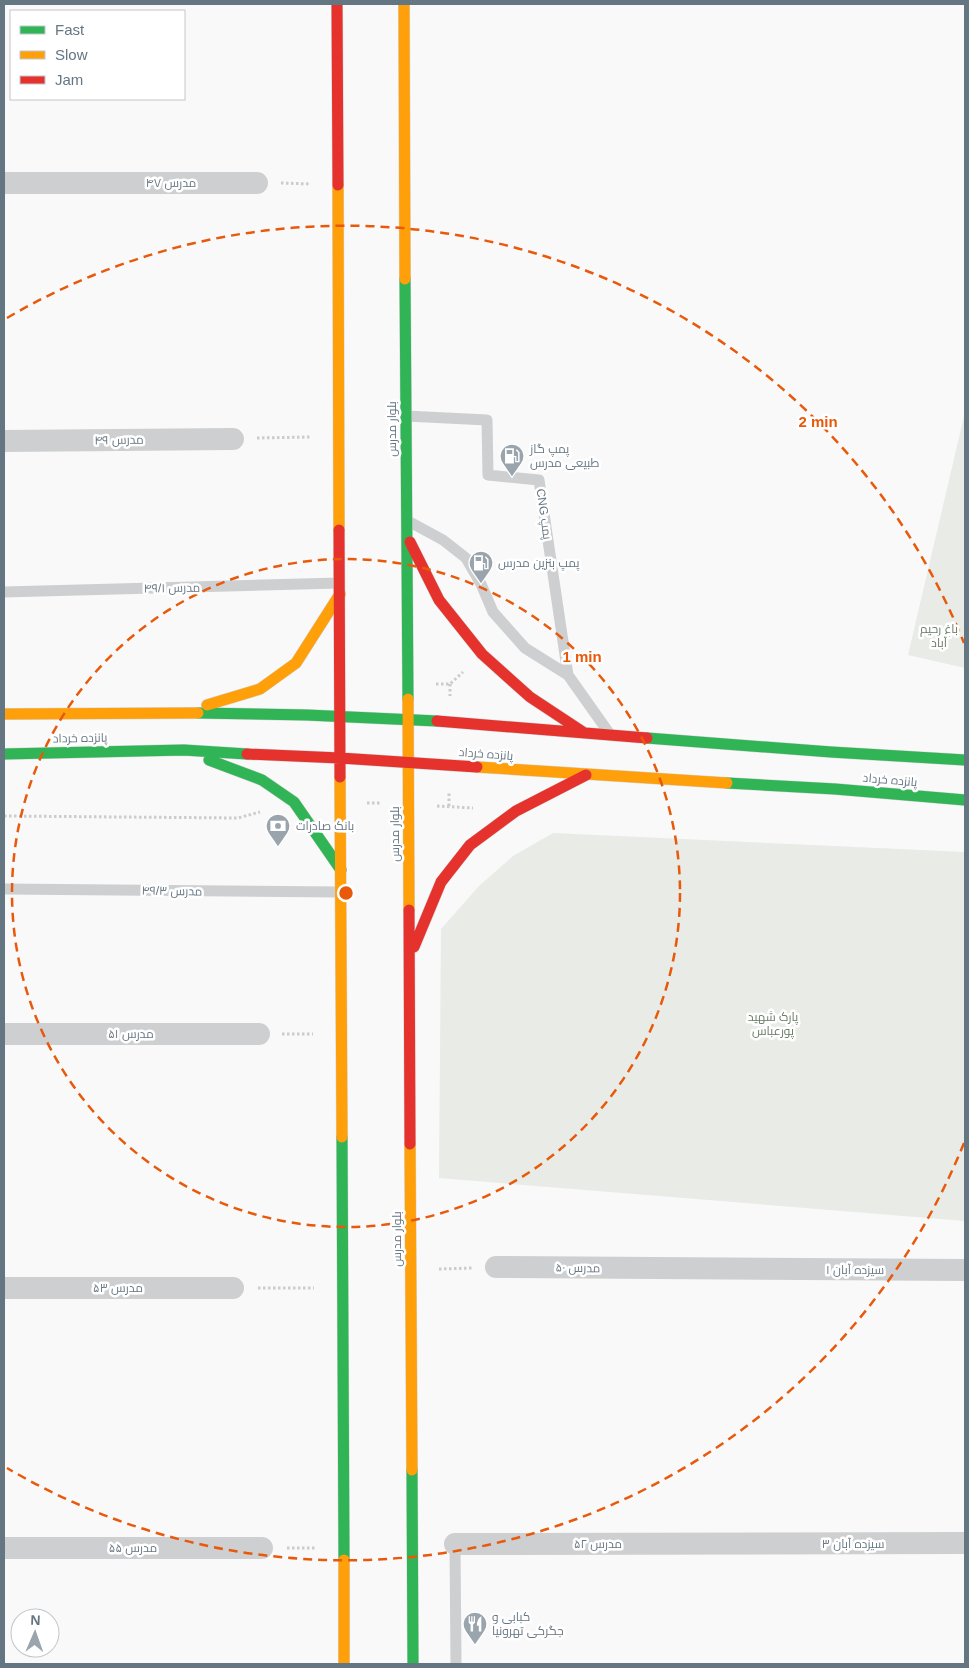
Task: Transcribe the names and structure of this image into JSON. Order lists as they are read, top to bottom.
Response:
{
  "streets": {
    "main road": ["بلوار مدرس", "پانزده خرداد"],
    "street": [
      "مدرس ۴۷",
      "مدرس ۴۹",
      "مدرس ۵۱",
      "مدرس ۵۰",
      "سیزده آبان ۱",
      "مدرس ۵۳",
      "مدرس ۵۲",
      "سیزده آبان ۳",
      "مدرس ۵۵"
    ],
    "lane": ["CNG پمپ", "مدرس ۴۹/۱", "مدرس ۴۹/۳"]
  },
  "crossings": [
    ["بلوار مدرس", "CNG پمپ"],
    ["بلوار مدرس", "پانزده خرداد"],
    ["مدرس ۵۰", "سیزده آبان ۱"],
    ["مدرس ۵۲", "سیزده آبان ۳"]
  ],
  "parks": ["باغ رحیم آباد", "پارک شهید پورعباس"],
  "places": {
    "fuel station": ["پمپ گاز طبیعی مدرس", "پمپ بنزین مدرس"],
    "bank": ["بانک صادرات"],
    "restaurant": ["کبابی و جگرکی تهرونیا"]
  },
  "legend": ["Fast", "Slow", "Jam"],
  "north": "top",
  "rings": ["2 min", "1 min"]
}
